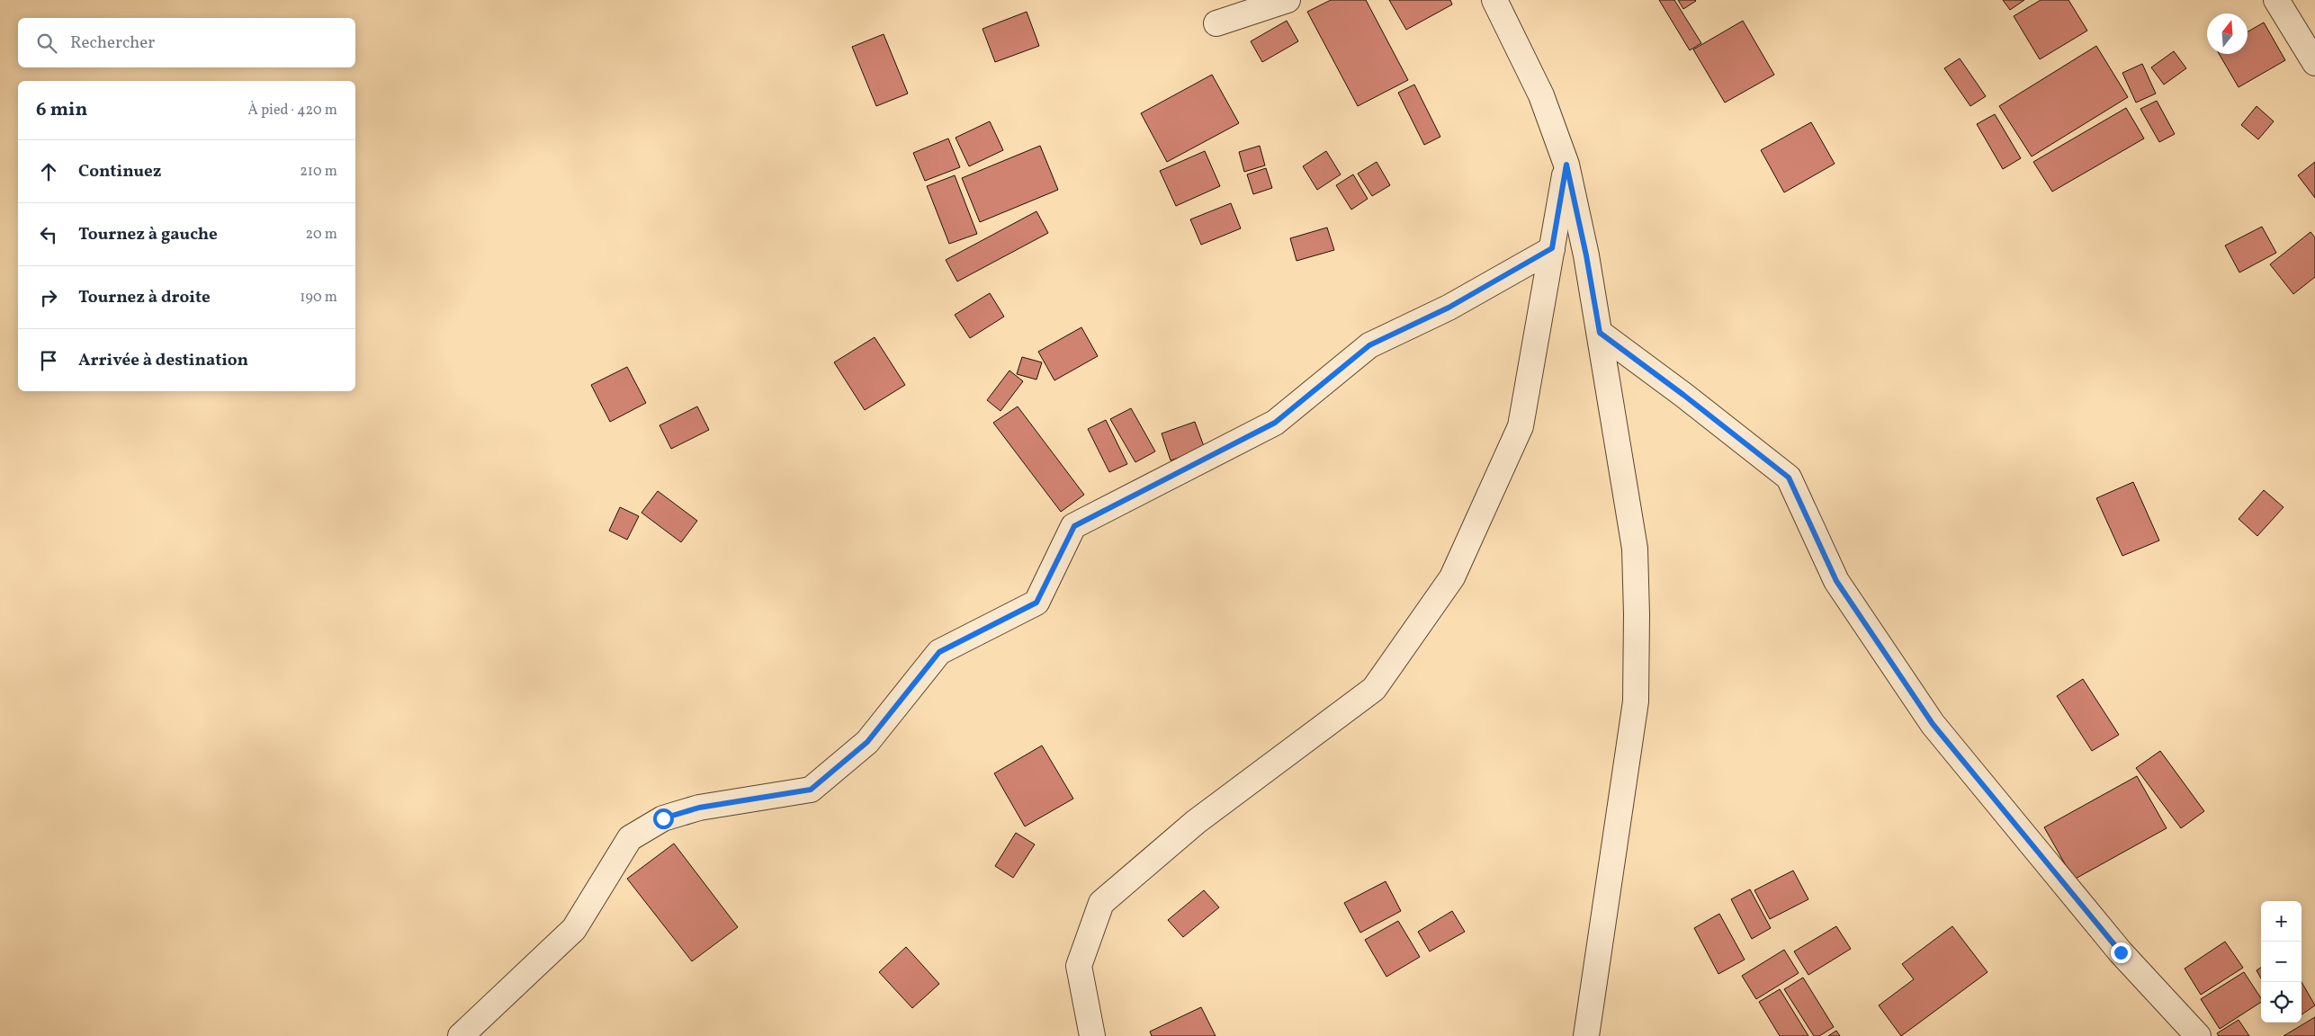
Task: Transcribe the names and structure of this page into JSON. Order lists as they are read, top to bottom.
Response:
{
  "north": "top",
  "page": {
    "search": "Rechercher",
    "heading": ["6 min", "À pied · 420 m"],
    "list": [
      ["Continuez", "210 m"],
      ["Tournez à gauche", "20 m"],
      ["Tournez à droite", "190 m"],
      "Arrivée à destination"
    ],
    "map_buttons": ["+", "−"]
  }
}
